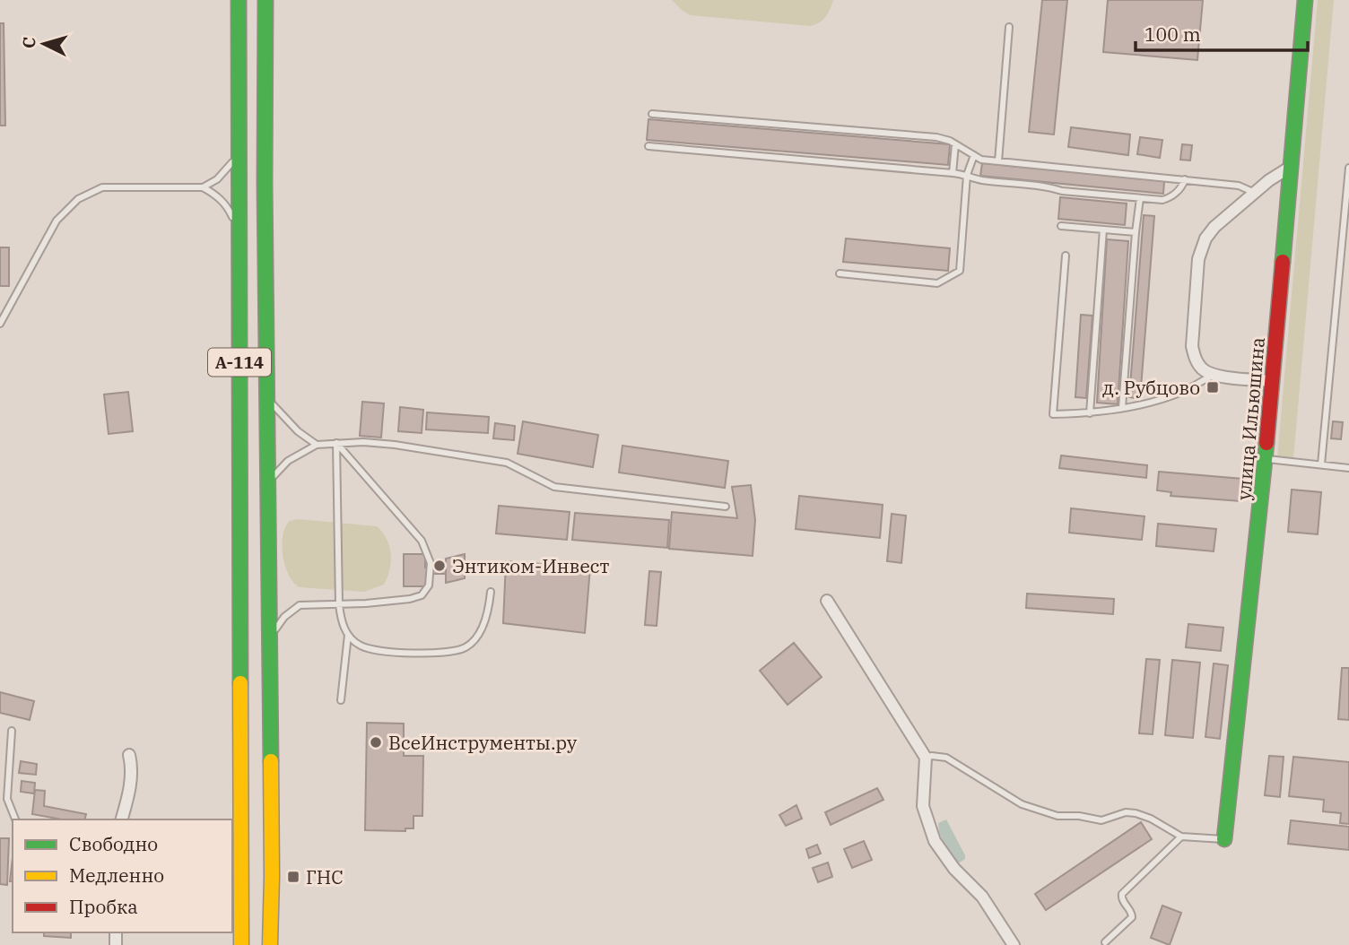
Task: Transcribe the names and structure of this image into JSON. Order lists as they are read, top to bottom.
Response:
{
  "streets": {
    "main road": ["А-114", "улица Ильюшина"]
  },
  "places": {
    "transit": ["д. Рубцово", "ГНС"],
    "other": ["Энтиком-Инвест", "ВсеИнструменты.ру"]
  },
  "legend": ["Свободно", "Медленно", "Пробка"],
  "scale_bar": "100 m",
  "north": "left"
}
